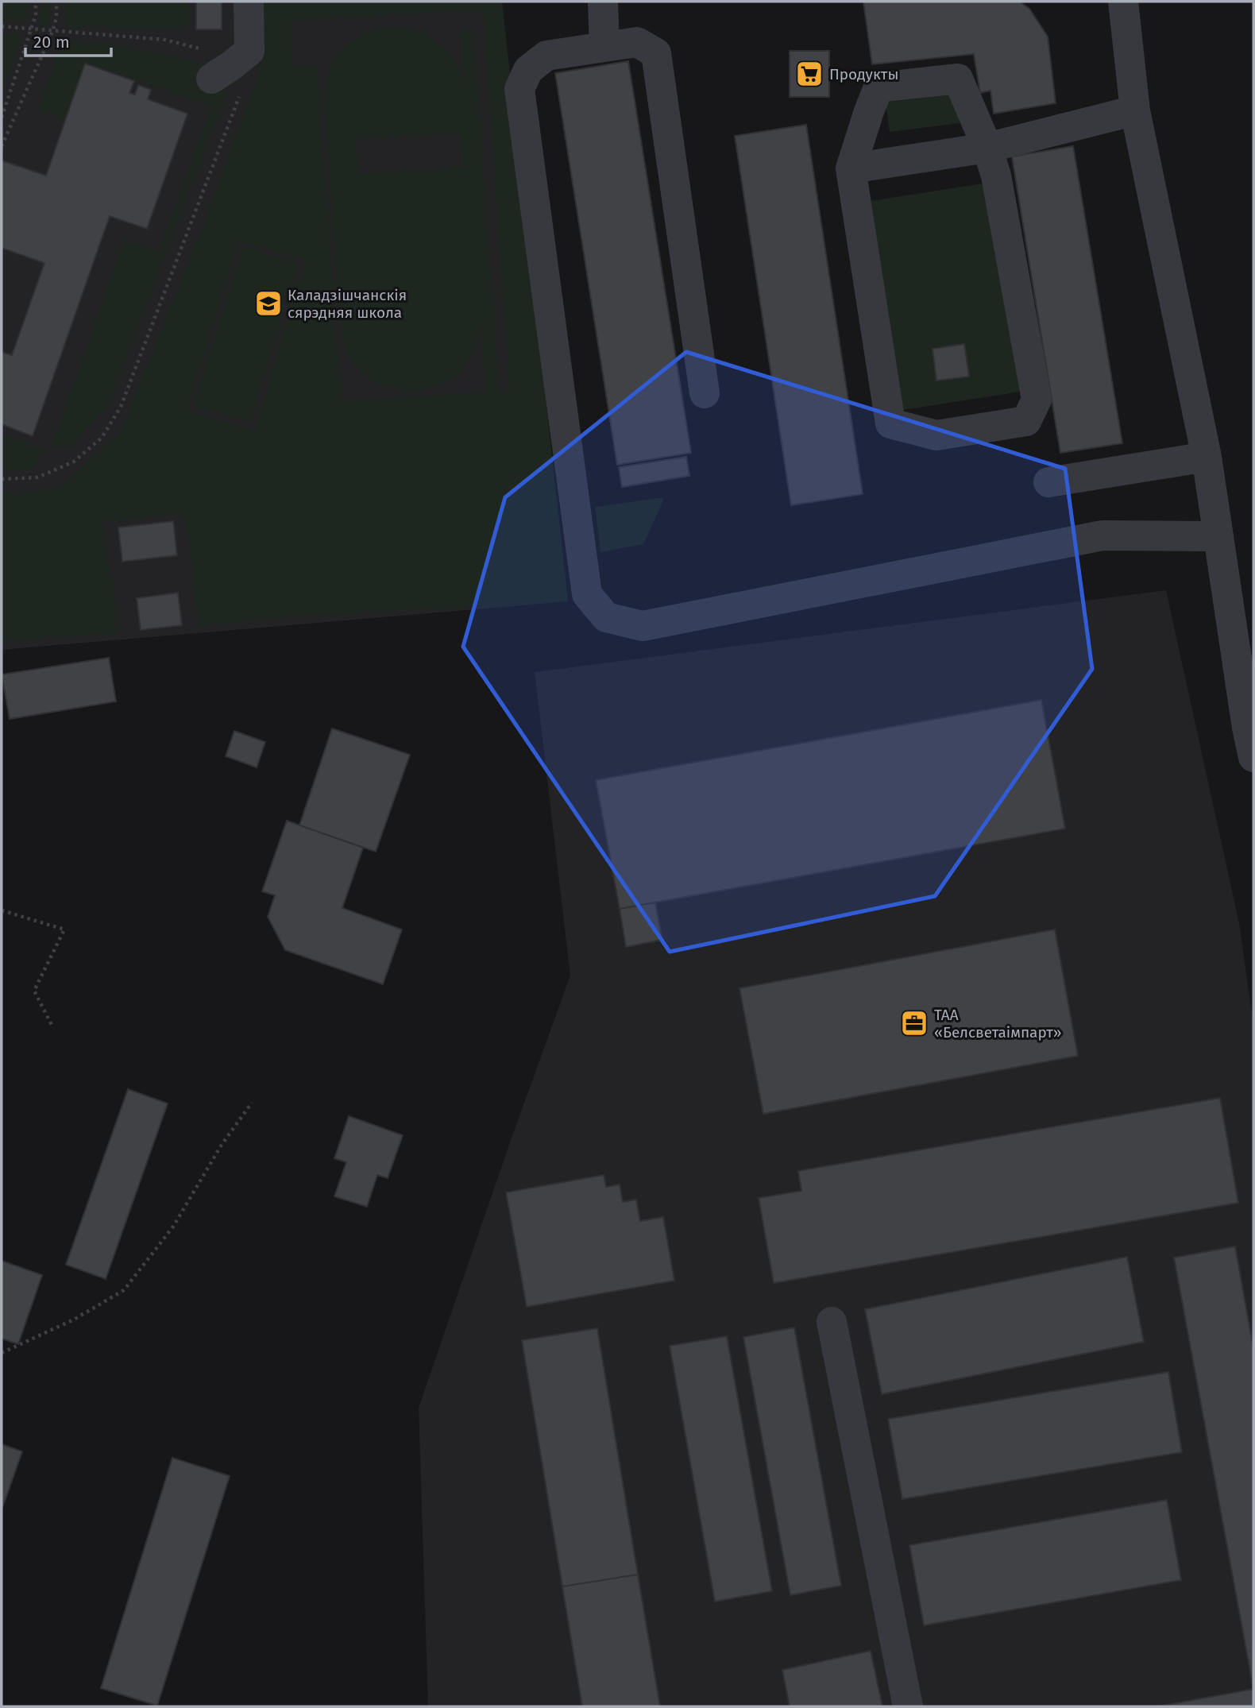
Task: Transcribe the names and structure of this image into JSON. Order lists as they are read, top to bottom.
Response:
{
  "places": {
    "supermarket": ["Продукты"],
    "school or university": ["Каладзішчанскія сярэдняя школа"],
    "office": ["ТАА «Белсветаімпарт»"]
  },
  "scale_bar": "20 m"
}
